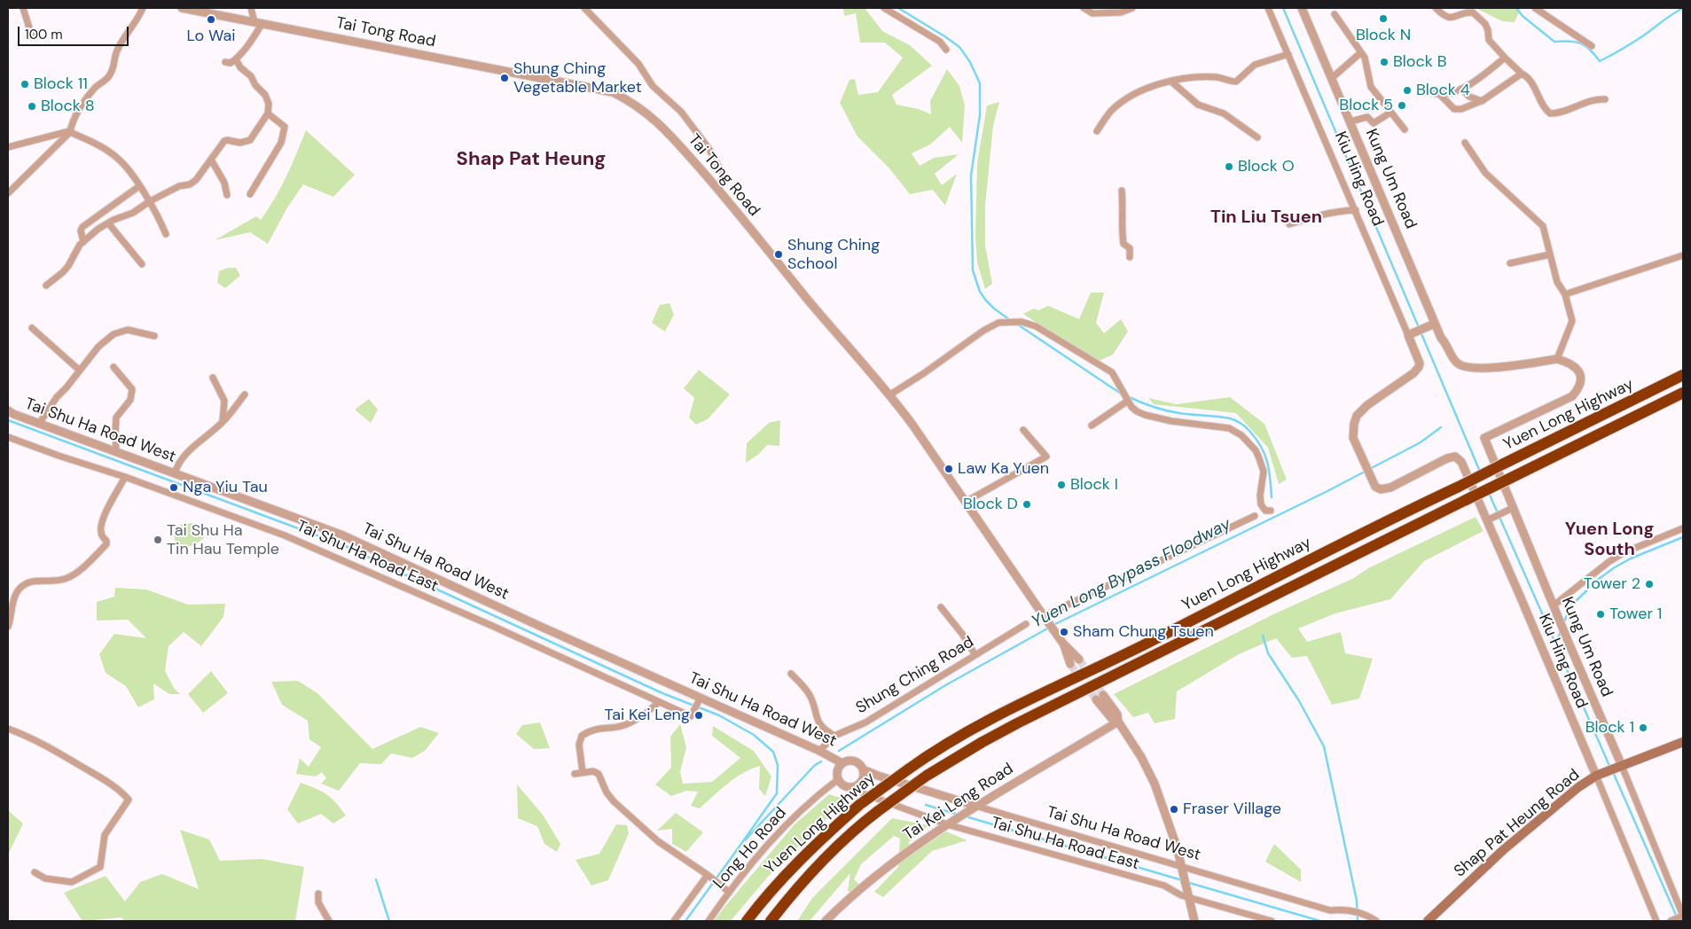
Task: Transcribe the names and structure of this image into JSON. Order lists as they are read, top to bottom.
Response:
{
  "streets": {
    "highway": ["Yuen Long Highway"],
    "main road": ["Shap Pat Heung Road"],
    "street": [
      "Tai Tong Road",
      "Kiu Hing Road",
      "Kung Um Road",
      "Tai Shu Ha Road West",
      "Tai Shu Ha Road East",
      "Shung Ching Road",
      "Tai Kei Leng Road",
      "Long Ho Road"
    ]
  },
  "crossings": [
    ["Kiu Hing Road", "Shap Pat Heung Road"],
    ["Kung Um Road", "Shap Pat Heung Road"],
    ["Tai Shu Ha Road West", "Tai Shu Ha Road East"],
    ["Tai Shu Ha Road West", "Shung Ching Road"],
    ["Tai Shu Ha Road West", "Tai Kei Leng Road"],
    ["Tai Shu Ha Road West", "Long Ho Road"],
    ["Tai Shu Ha Road East", "Tai Kei Leng Road"],
    ["Tai Shu Ha Road East", "Long Ho Road"]
  ],
  "districts": ["Shap Pat Heung", "Tin Liu Tsuen", "Yuen Long South"],
  "water": ["Yuen Long Bypass Floodway"],
  "places": [
    "Block N",
    "Lo Wai",
    "Block B",
    "Shung Ching Vegetable Market",
    "Block 11",
    "Block 4",
    "Block 5",
    "Block 8",
    "Block O",
    "Shung Ching School",
    "Law Ka Yuen",
    "Block I",
    "Nga Yiu Tau",
    "Block D",
    "Tai Shu Ha Tin Hau Temple",
    "Tower 2",
    "Tower 1",
    "Sham Chung Tsuen",
    "Tai Kei Leng",
    "Block 1",
    "Fraser Village"
  ],
  "scale_bar": "100 m"
}
